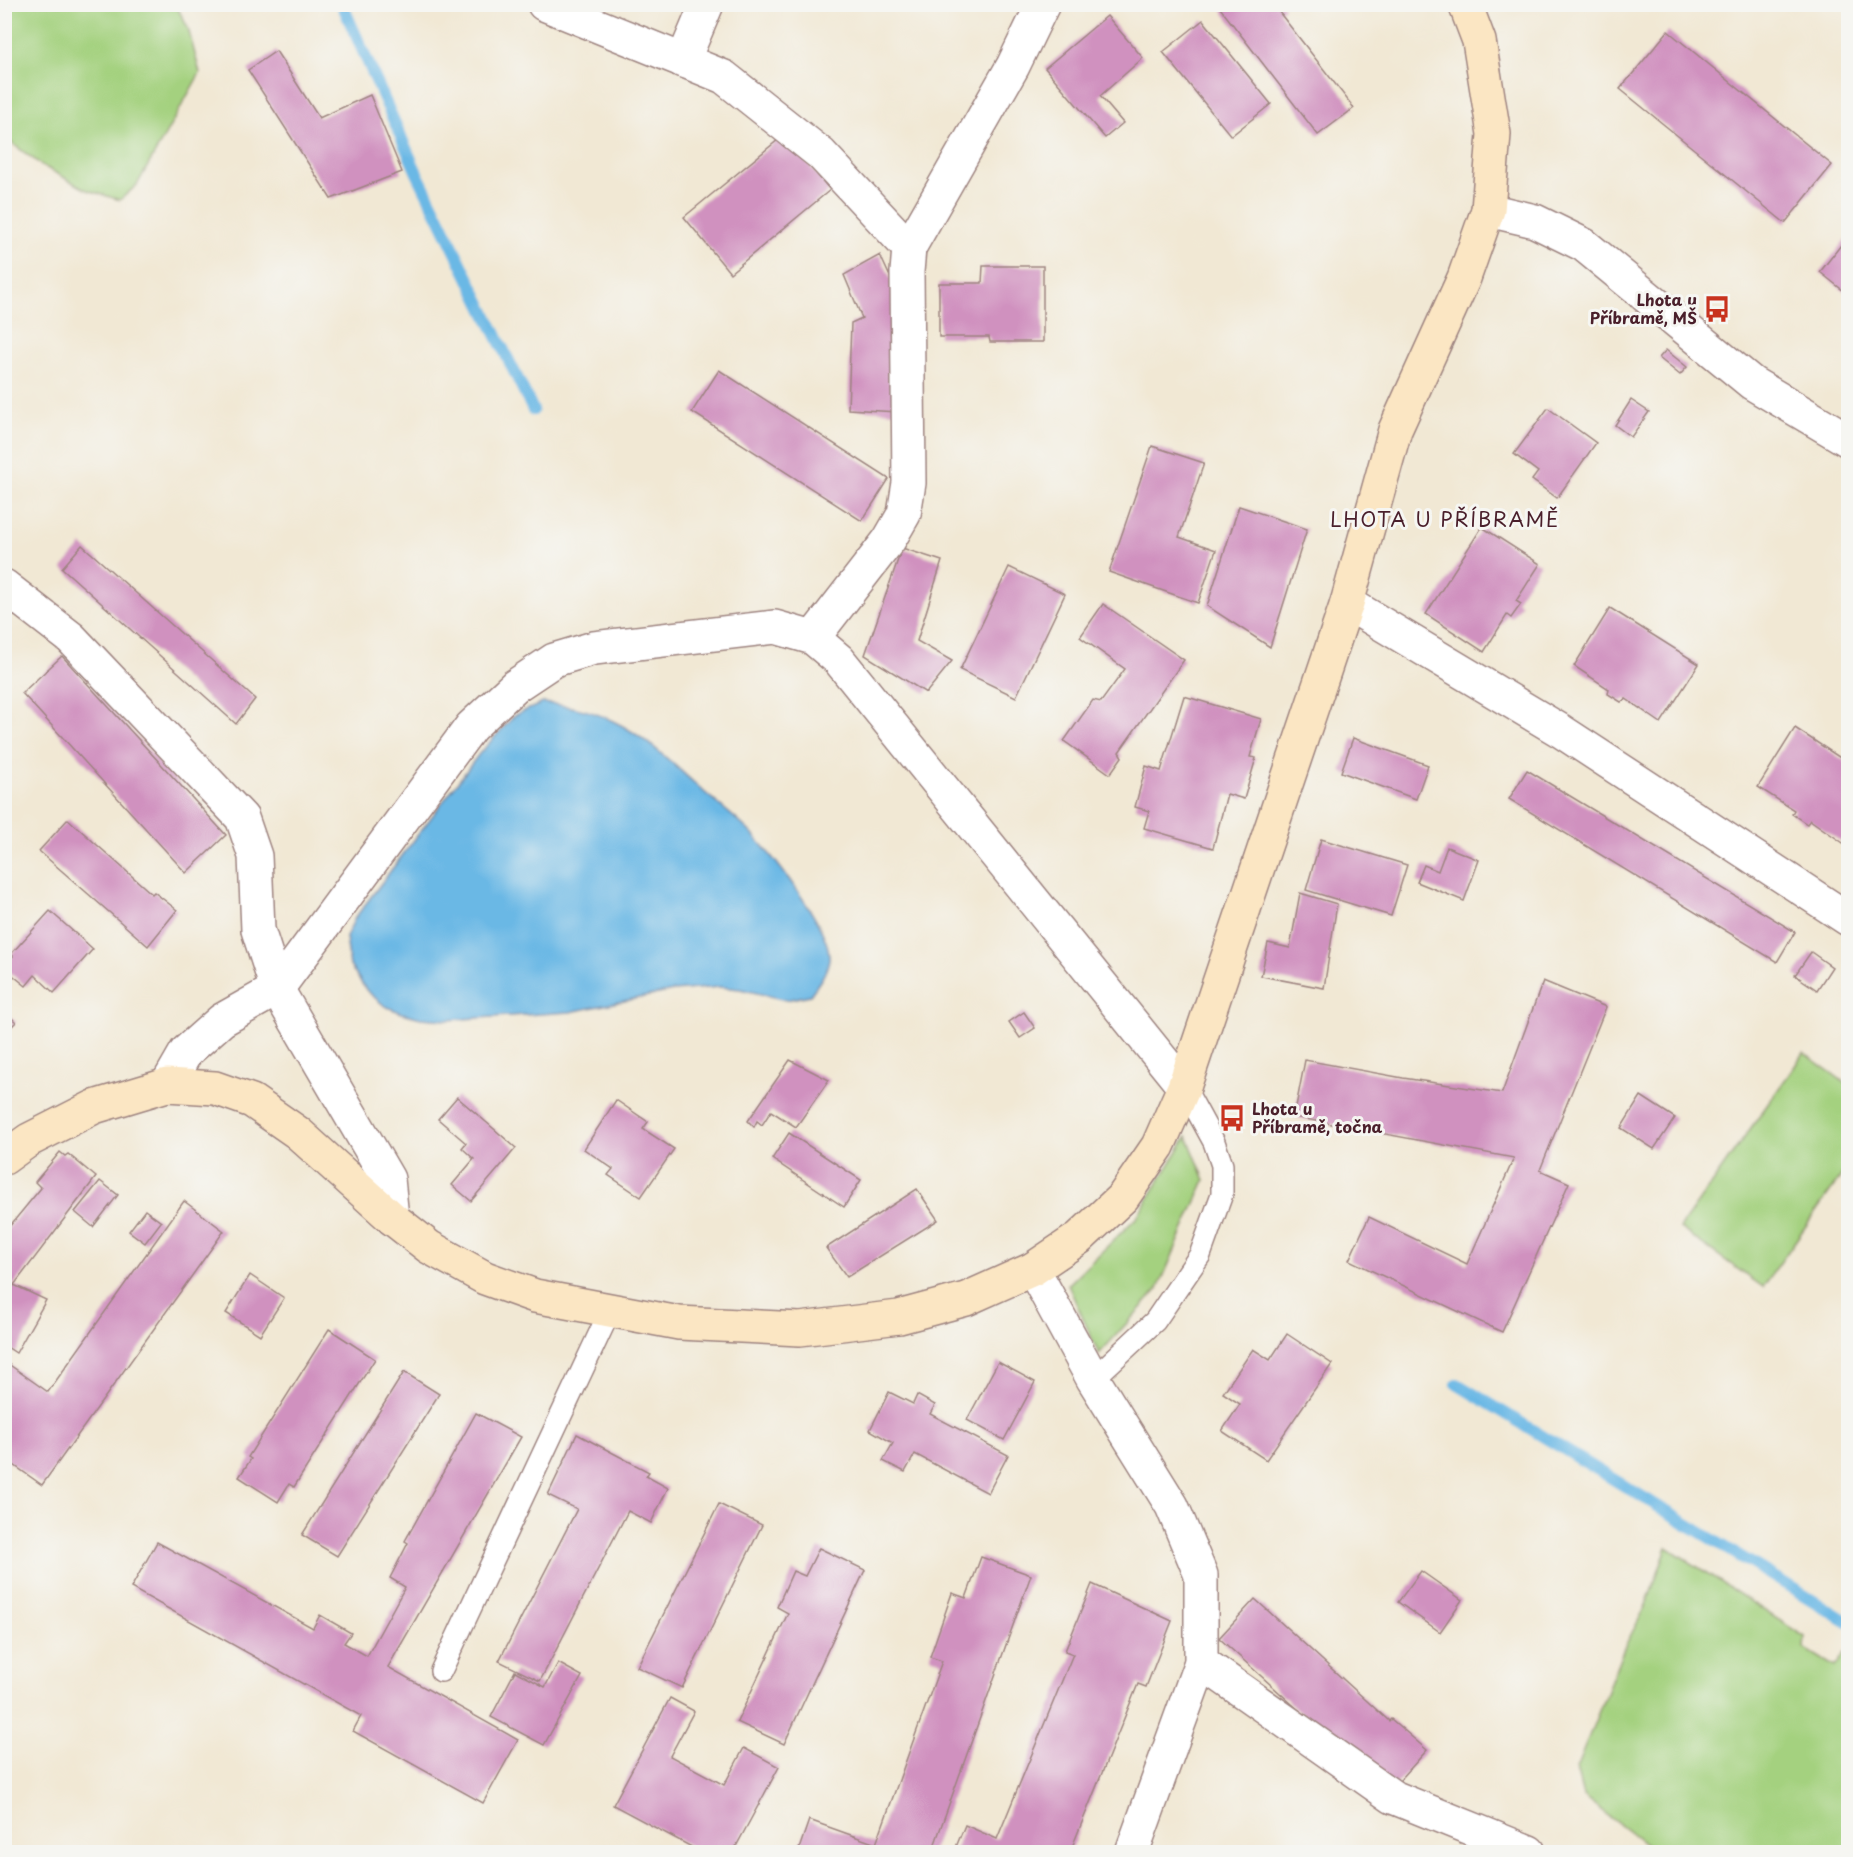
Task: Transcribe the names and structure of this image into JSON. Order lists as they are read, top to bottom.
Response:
{
  "districts": ["LHOTA U PŘÍBRAMĚ"],
  "places": {
    "bus stop": ["Lhota u Příbramě, MŠ", "Lhota u Příbramě, točna"]
  }
}
